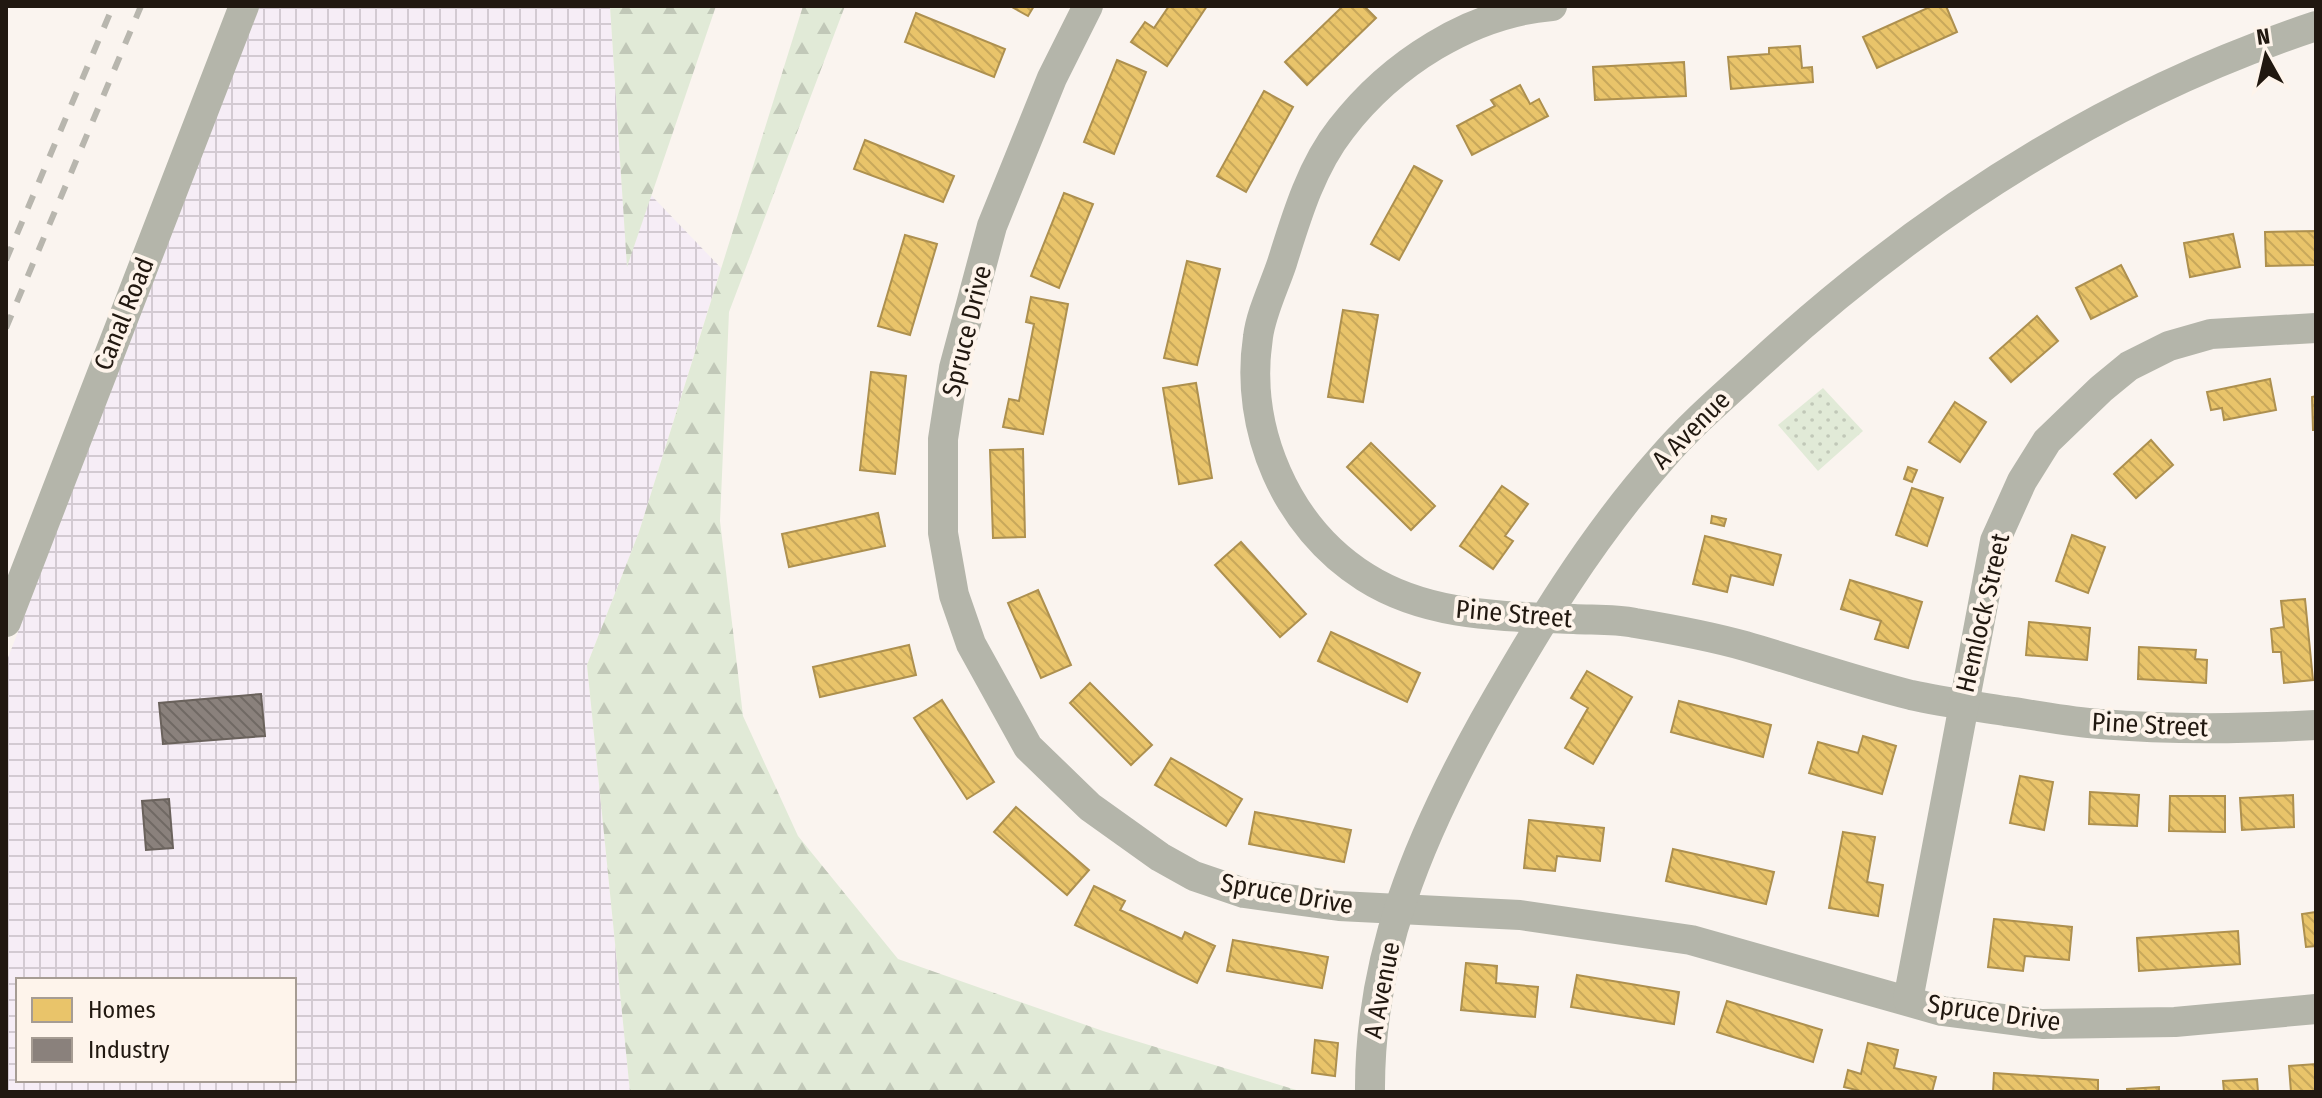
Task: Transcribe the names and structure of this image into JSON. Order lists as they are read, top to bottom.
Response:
{
  "streets": {
    "street": [
      "Canal Road",
      "Spruce Drive",
      "A Avenue",
      "Hemlock Street",
      "Pine Street"
    ]
  },
  "crossings": [
    ["Spruce Drive", "A Avenue"],
    ["Spruce Drive", "Hemlock Street"],
    ["A Avenue", "Pine Street"],
    ["Hemlock Street", "Pine Street"]
  ],
  "legend": ["Homes", "Industry"],
  "north": "top"
}
